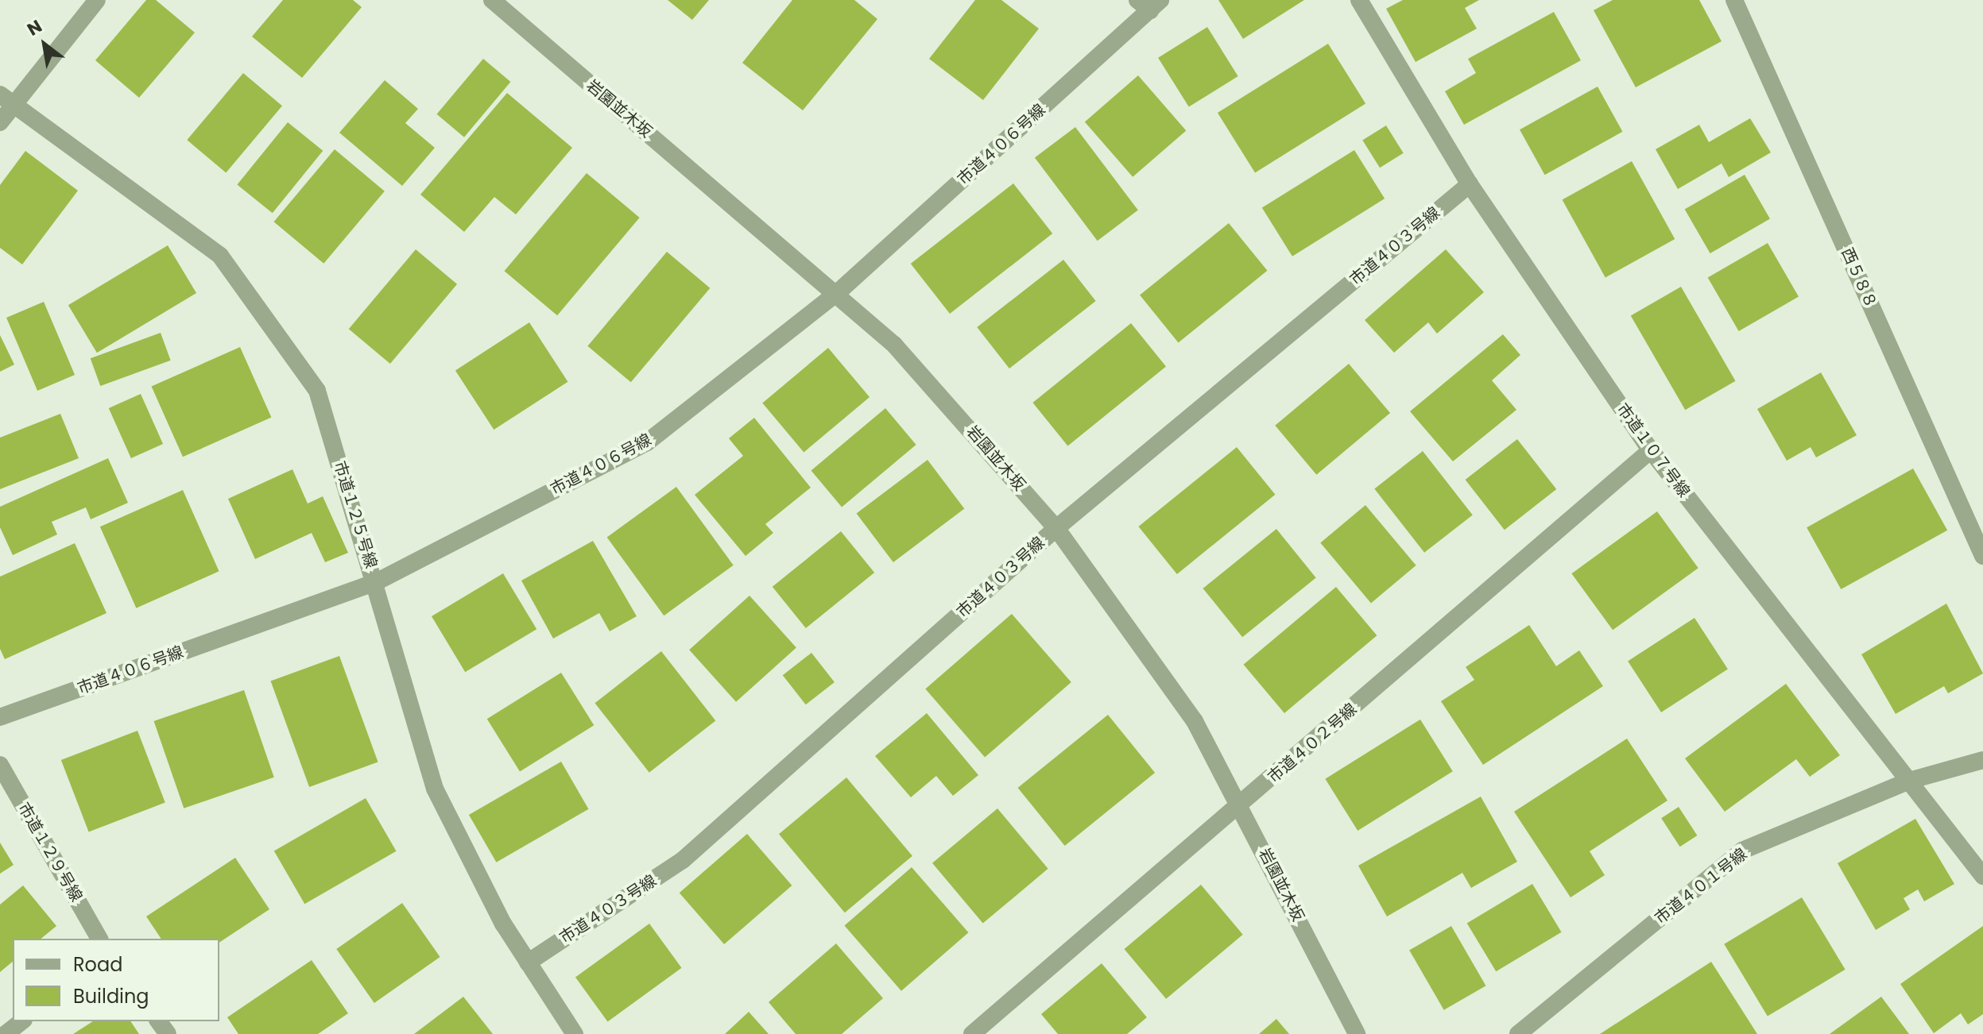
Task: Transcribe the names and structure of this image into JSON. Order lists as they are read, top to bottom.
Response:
{
  "streets": {
    "street": [
      "岩園並木坂",
      "市道４０６号線",
      "市道４０３号線",
      "西５８８",
      "市道１０７号線",
      "市道１２５号線",
      "市道４０２号線",
      "市道１２９号線",
      "市道４０１号線"
    ]
  },
  "crossings": [
    ["岩園並木坂", "市道４０６号線"],
    ["岩園並木坂", "市道４０３号線"],
    ["岩園並木坂", "市道４０２号線"],
    ["市道４０６号線", "市道１２５号線"],
    ["市道４０３号線", "市道１０７号線"],
    ["市道４０３号線", "市道１２５号線"],
    ["市道１０７号線", "市道４０２号線"],
    ["市道１０７号線", "市道４０１号線"]
  ],
  "legend": ["Road", "Building"],
  "north": "top left"
}
